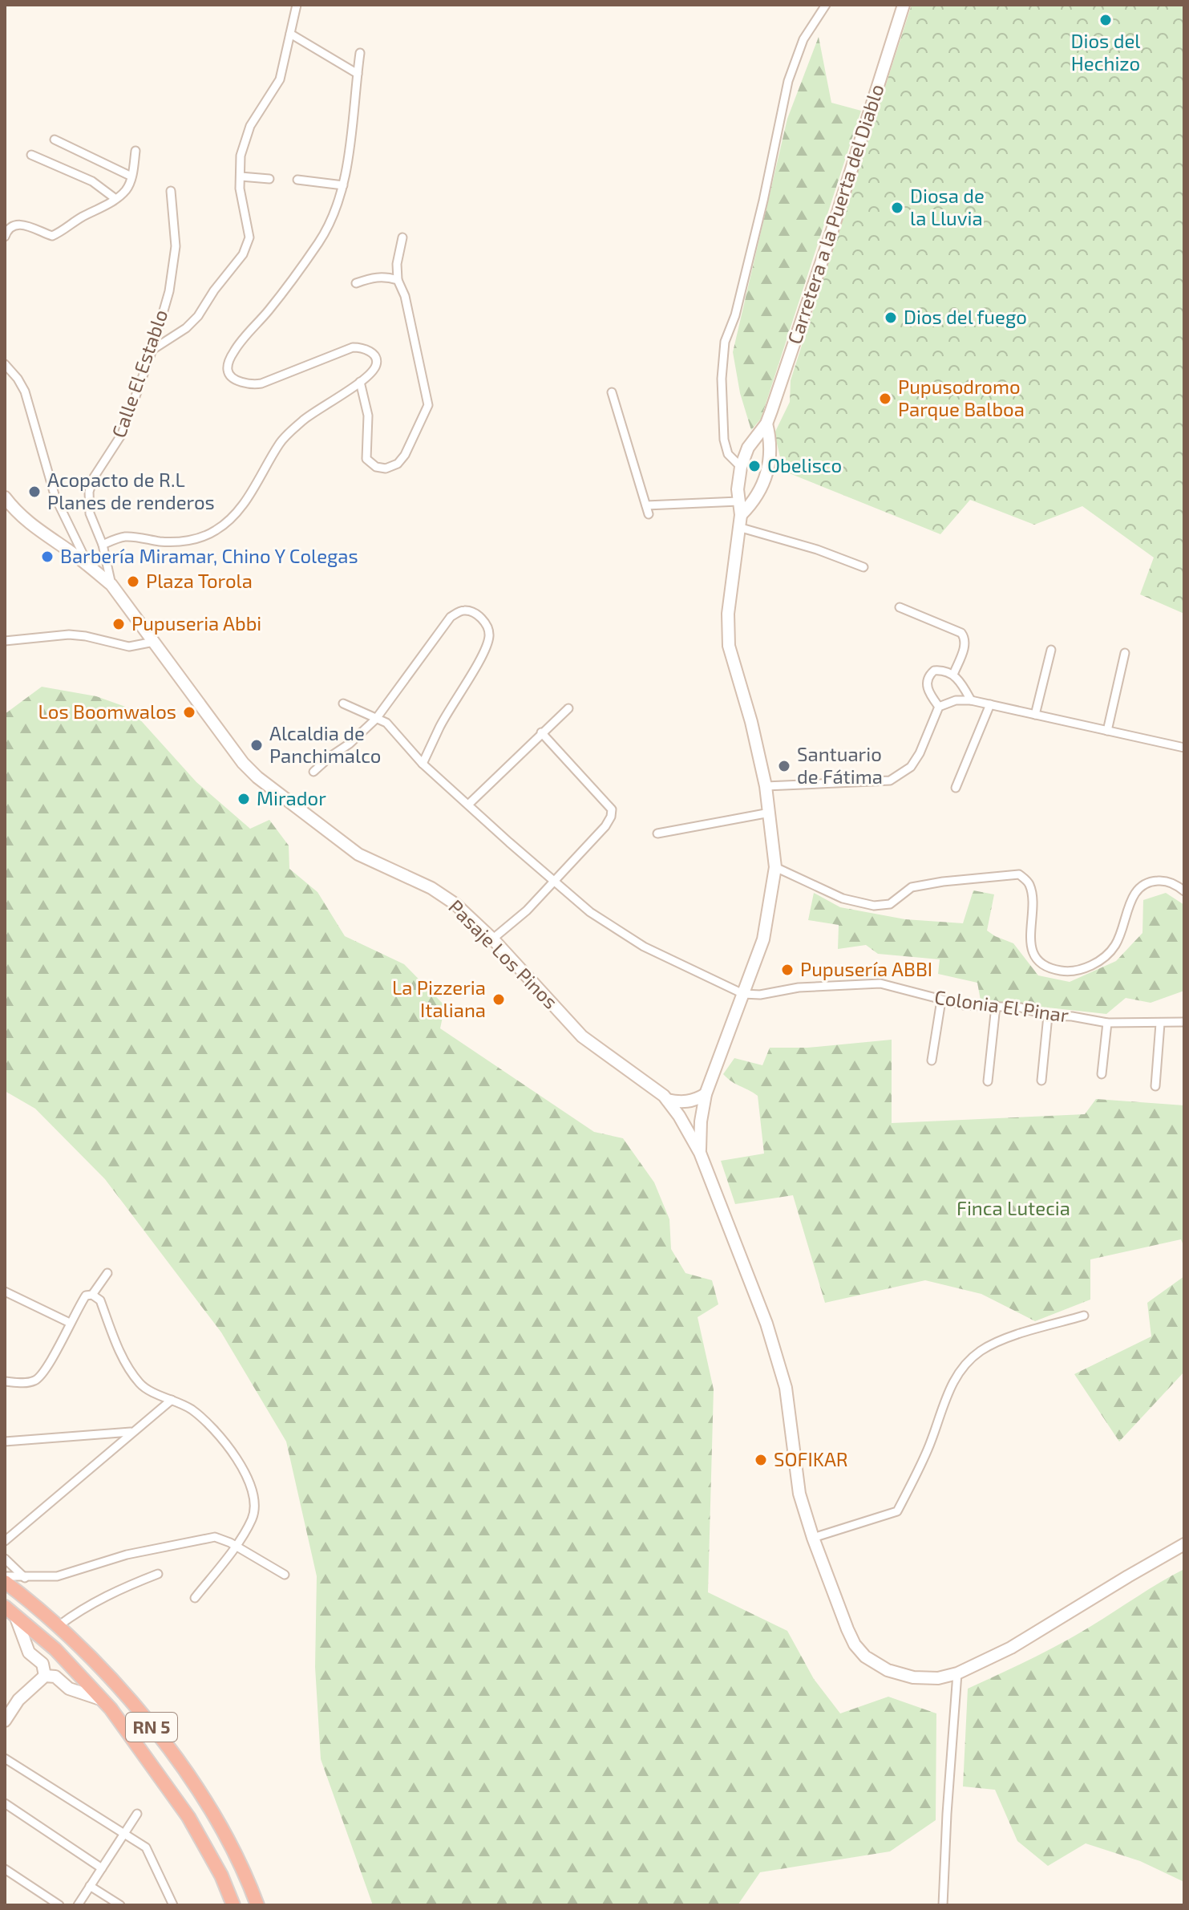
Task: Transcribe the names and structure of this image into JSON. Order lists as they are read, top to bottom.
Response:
{
  "streets": {
    "highway": ["RN 5"],
    "main road": ["Carretera a la Puerta del Diablo", "Pasaje Los Pinos"],
    "street": ["Calle El Establo", "Colonia El Pinar"]
  },
  "crossings": [
    ["Carretera a la Puerta del Diablo", "Pasaje Los Pinos"],
    ["Carretera a la Puerta del Diablo", "Colonia El Pinar"],
    ["Calle El Establo", "Pasaje Los Pinos"]
  ],
  "parks": ["Finca Lutecia"],
  "places": [
    "Dios del Hechizo",
    "Diosa de la Lluvia",
    "Dios del fuego",
    "Pupusodromo Parque Balboa",
    "Obelisco",
    "Acopacto de R.L Planes de renderos",
    "Barbería Miramar, Chino Y Colegas",
    "Plaza Torola",
    "Pupuseria Abbi",
    "Los Boomwalos",
    "Alcaldia de Panchimalco",
    "Santuario de Fátima",
    "Mirador",
    "Pupusería ABBI",
    "La Pizzeria Italiana",
    "SOFIKAR"
  ]
}
